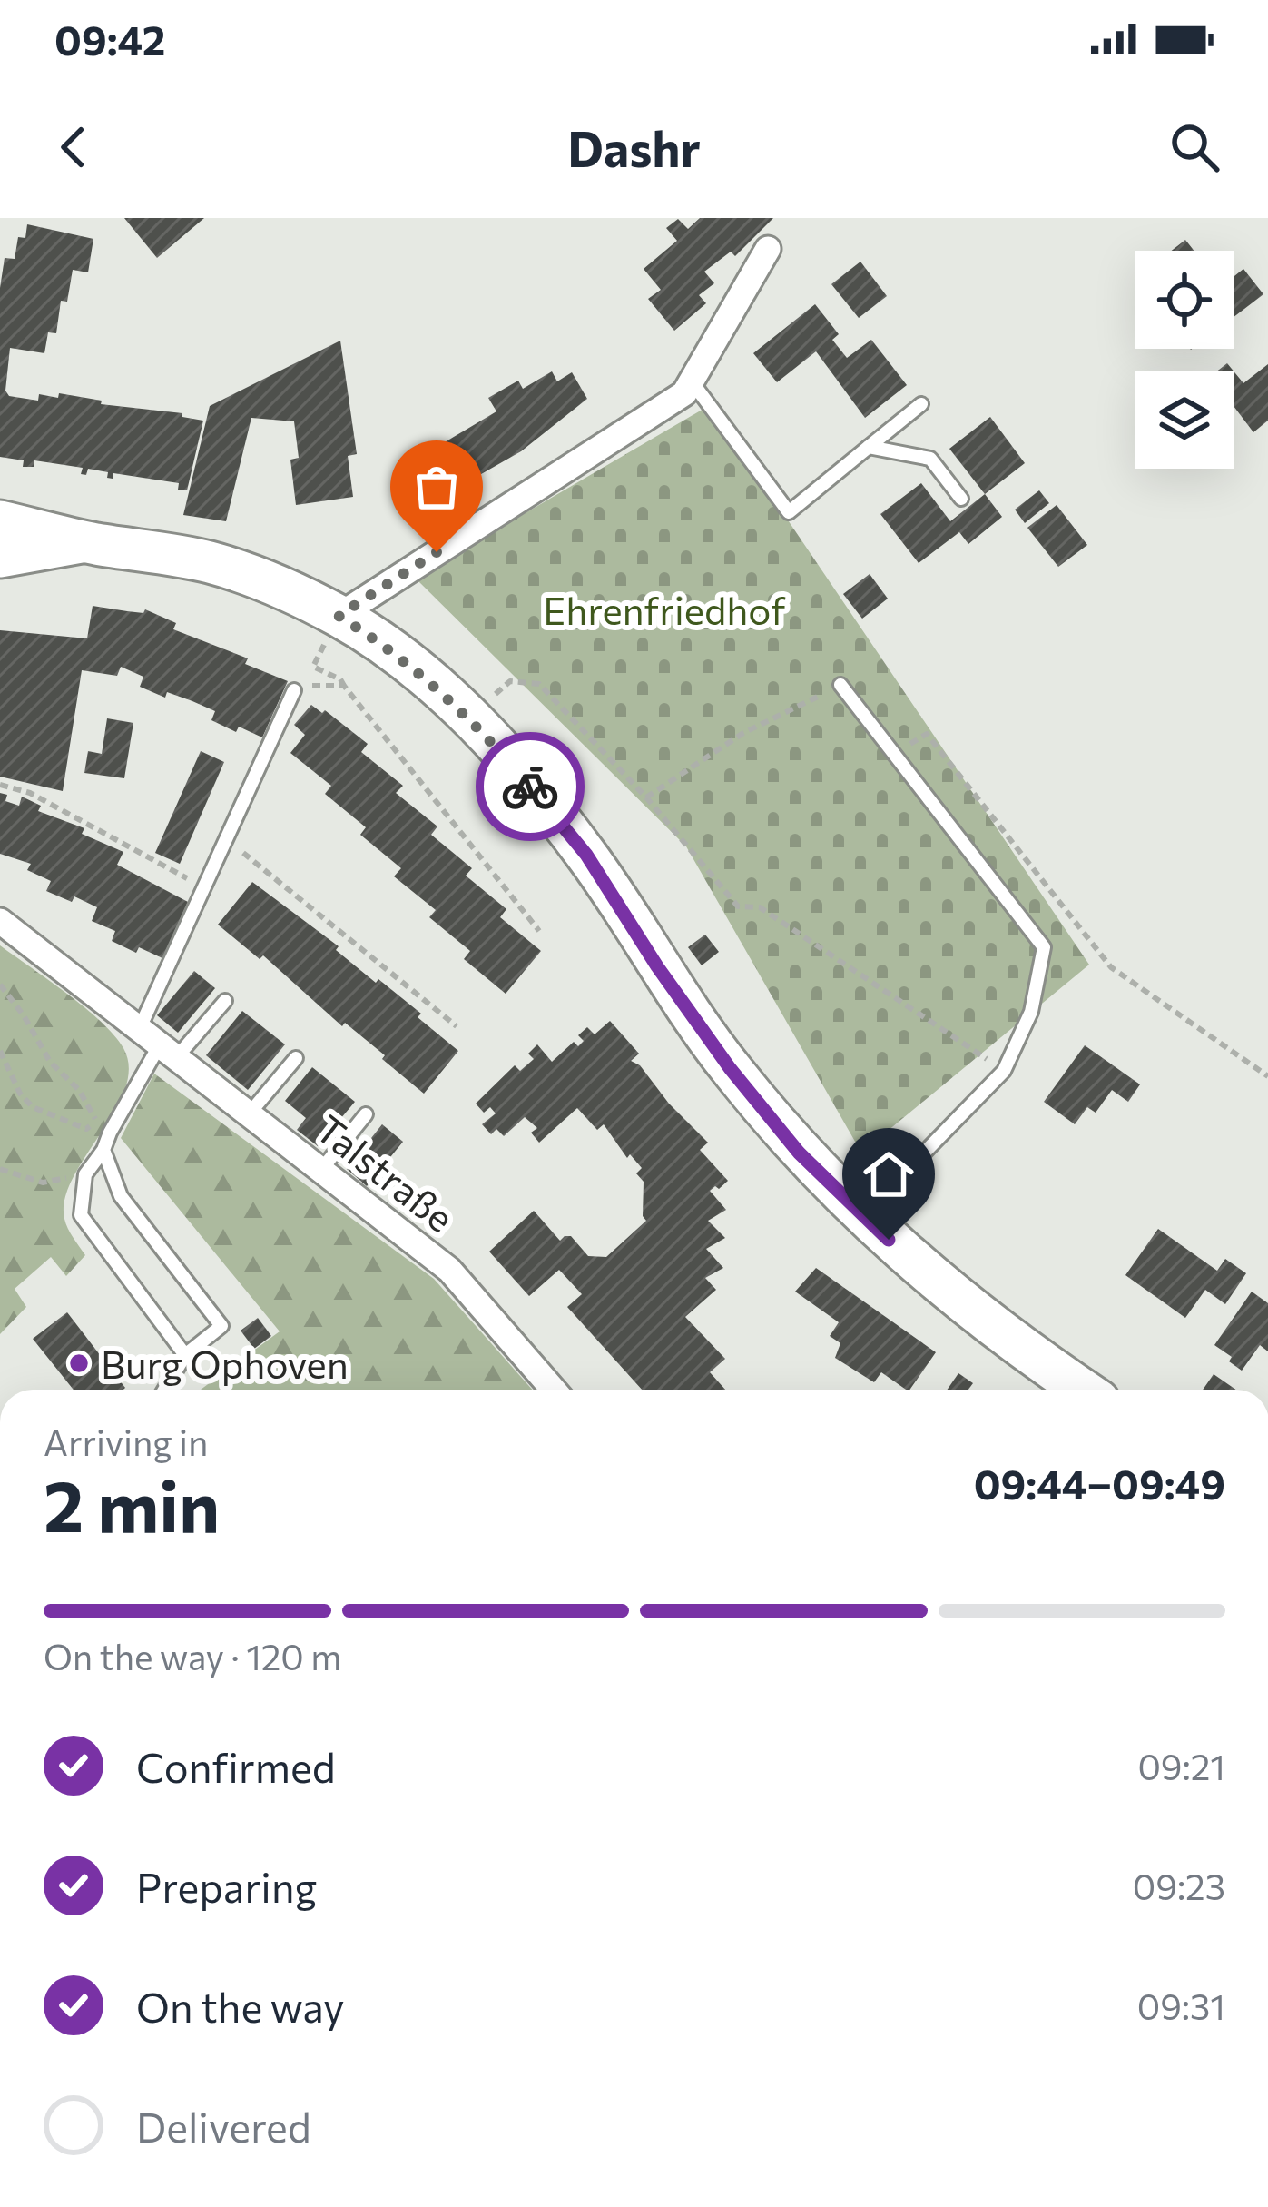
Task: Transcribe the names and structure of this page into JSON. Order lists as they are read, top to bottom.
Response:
{
  "streets": {
    "street": ["Talstraße"]
  },
  "parks": ["Ehrenfriedhof"],
  "places": ["Burg Ophoven"],
  "page": {
    "status": "09:42",
    "header": "Dashr",
    "heading": ["2 min", "Arriving in", "09:44–09:49"],
    "bar": "On the way · 120 m",
    "list": [
      ["Confirmed", "09:21"],
      ["Preparing", "09:23"],
      ["On the way", "09:31"],
      "Delivered"
    ]
  }
}
